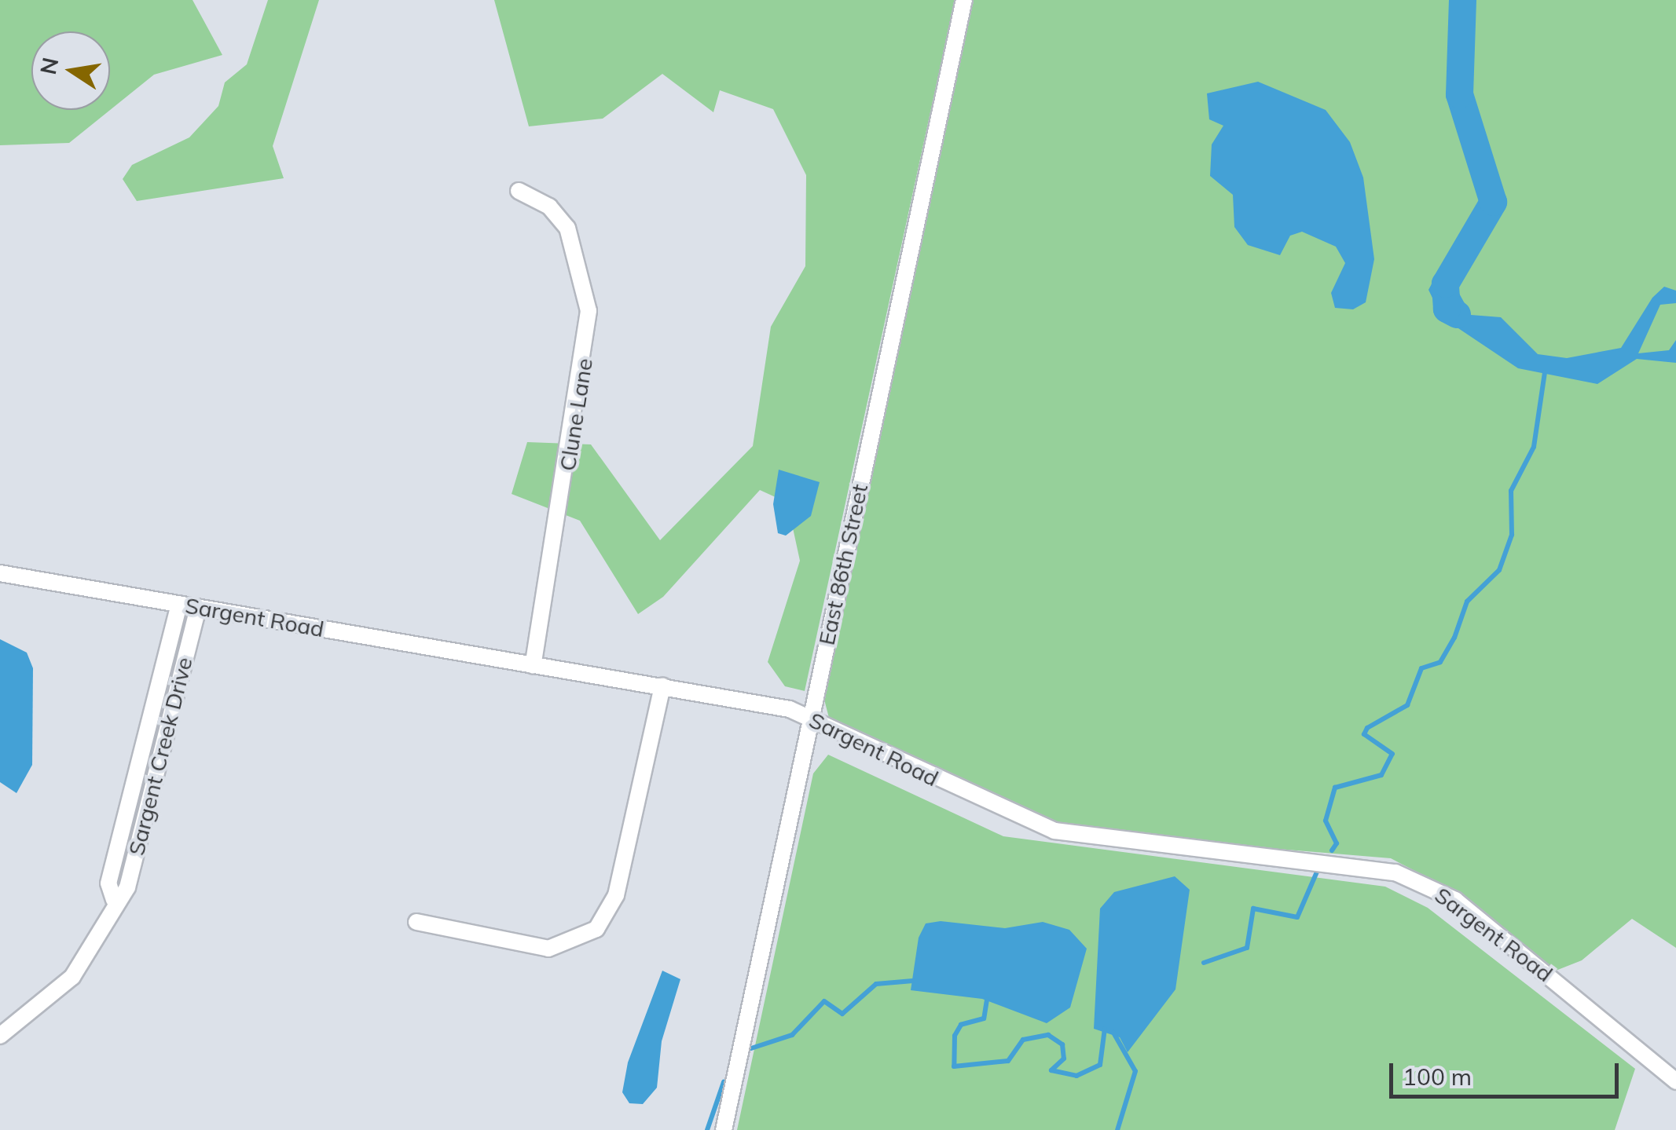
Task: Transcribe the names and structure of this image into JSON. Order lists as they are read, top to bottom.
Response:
{
  "streets": {
    "street": [
      "Clune Lane",
      "East 86th Street",
      "Sargent Road",
      "Sargent Creek Drive"
    ]
  },
  "crossings": [
    ["Clune Lane", "Sargent Road"],
    ["East 86th Street", "Sargent Road"],
    ["Sargent Road", "Sargent Creek Drive"]
  ],
  "scale_bar": "100 m",
  "north": "left"
}
